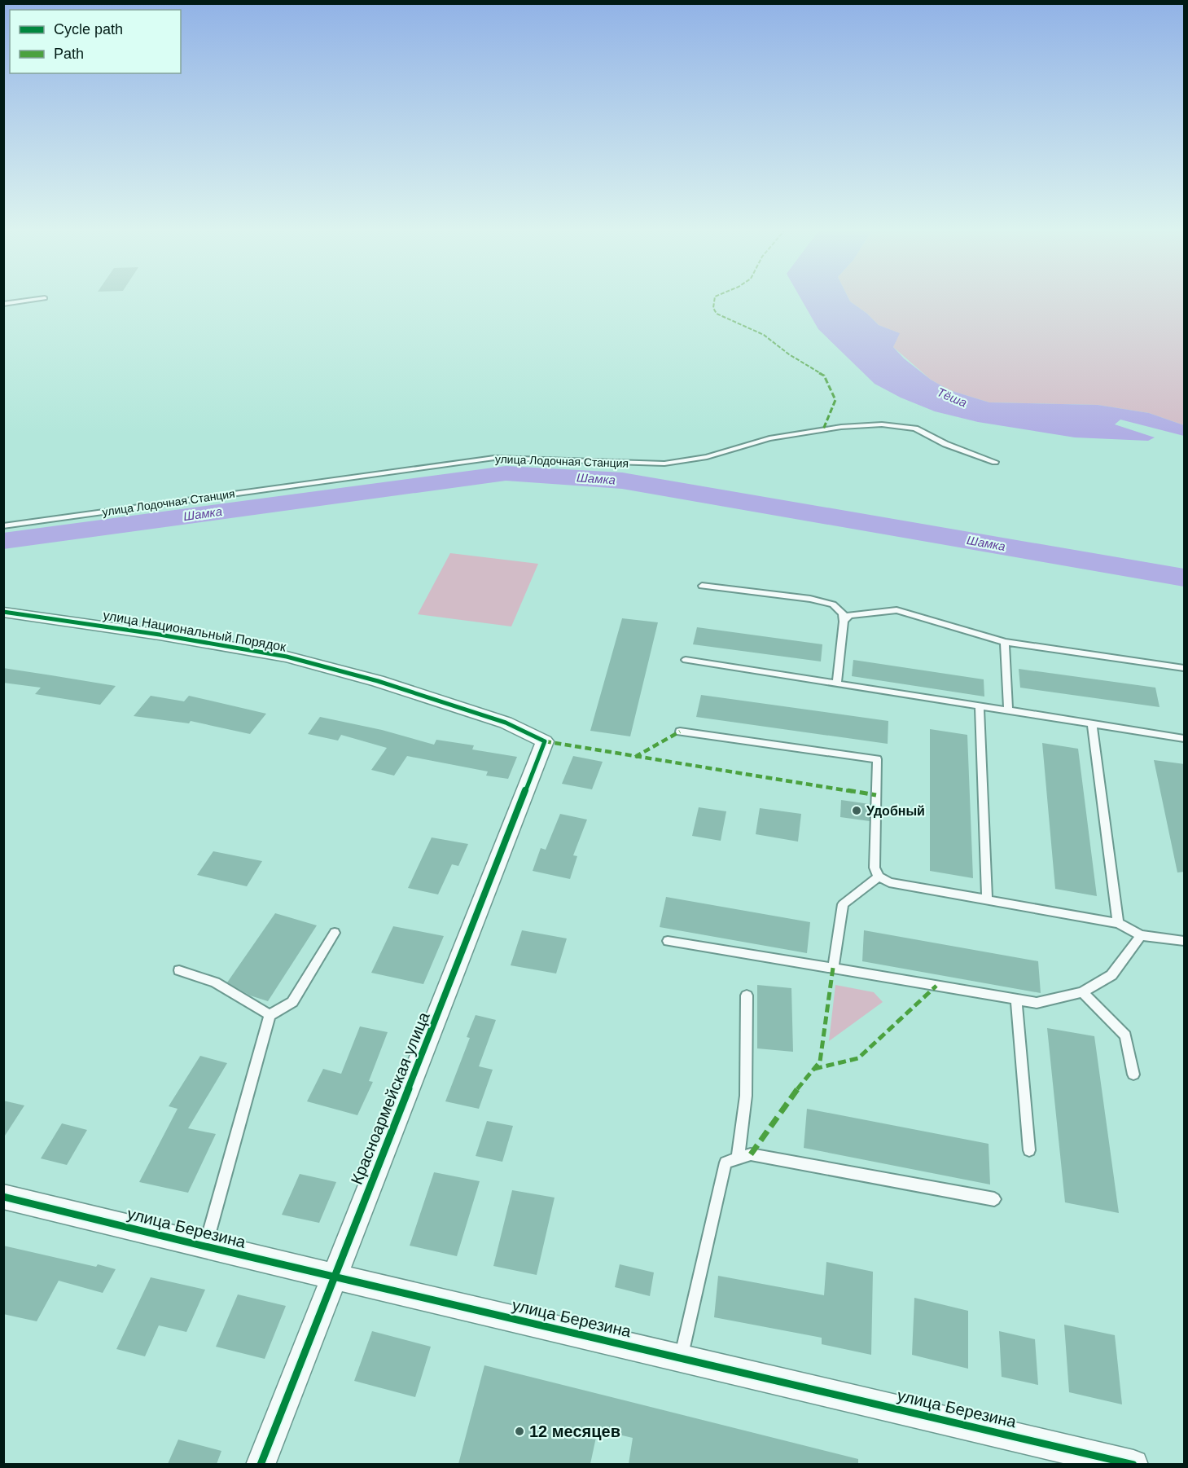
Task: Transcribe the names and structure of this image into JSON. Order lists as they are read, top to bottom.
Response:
{
  "streets": {
    "street": ["улица Национальный Порядок", "Красноармейская улица", "улица Березина"],
    "lane": ["улица Лодочная Станция"]
  },
  "crossings": [
    ["улица Национальный Порядок", "Красноармейская улица"],
    ["Красноармейская улица", "улица Березина"]
  ],
  "water": ["Тёша", "Шамка"],
  "places": ["Удобный", "12 месяцев"],
  "legend": ["Cycle path", "Path"]
}
